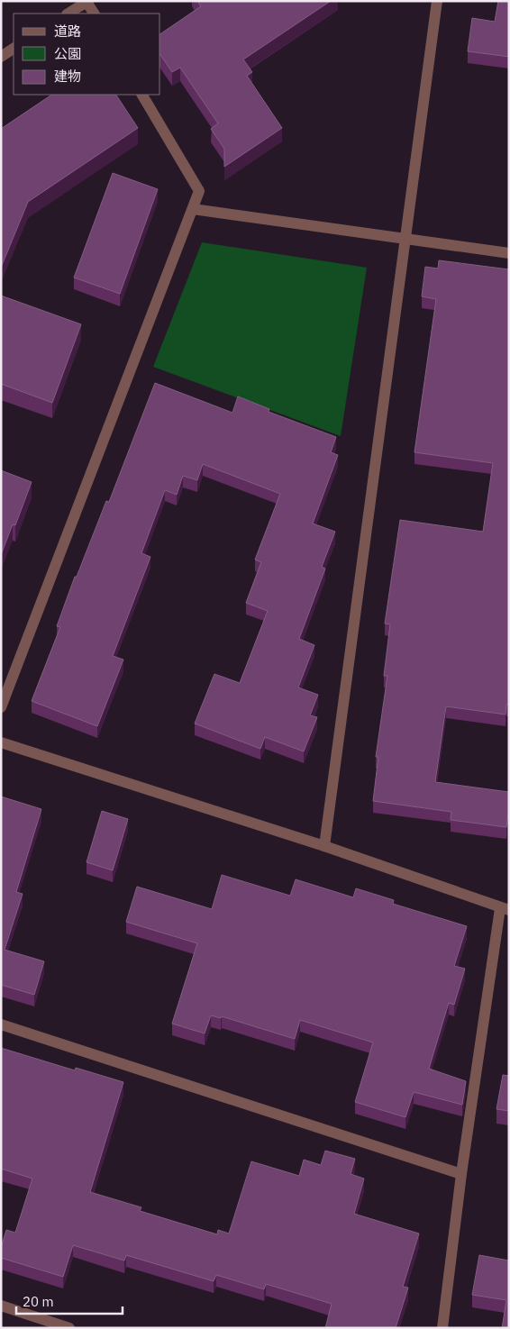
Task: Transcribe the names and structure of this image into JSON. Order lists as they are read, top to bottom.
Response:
{
  "legend": ["道路", "公園", "建物"],
  "scale_bar": "20 m"
}
